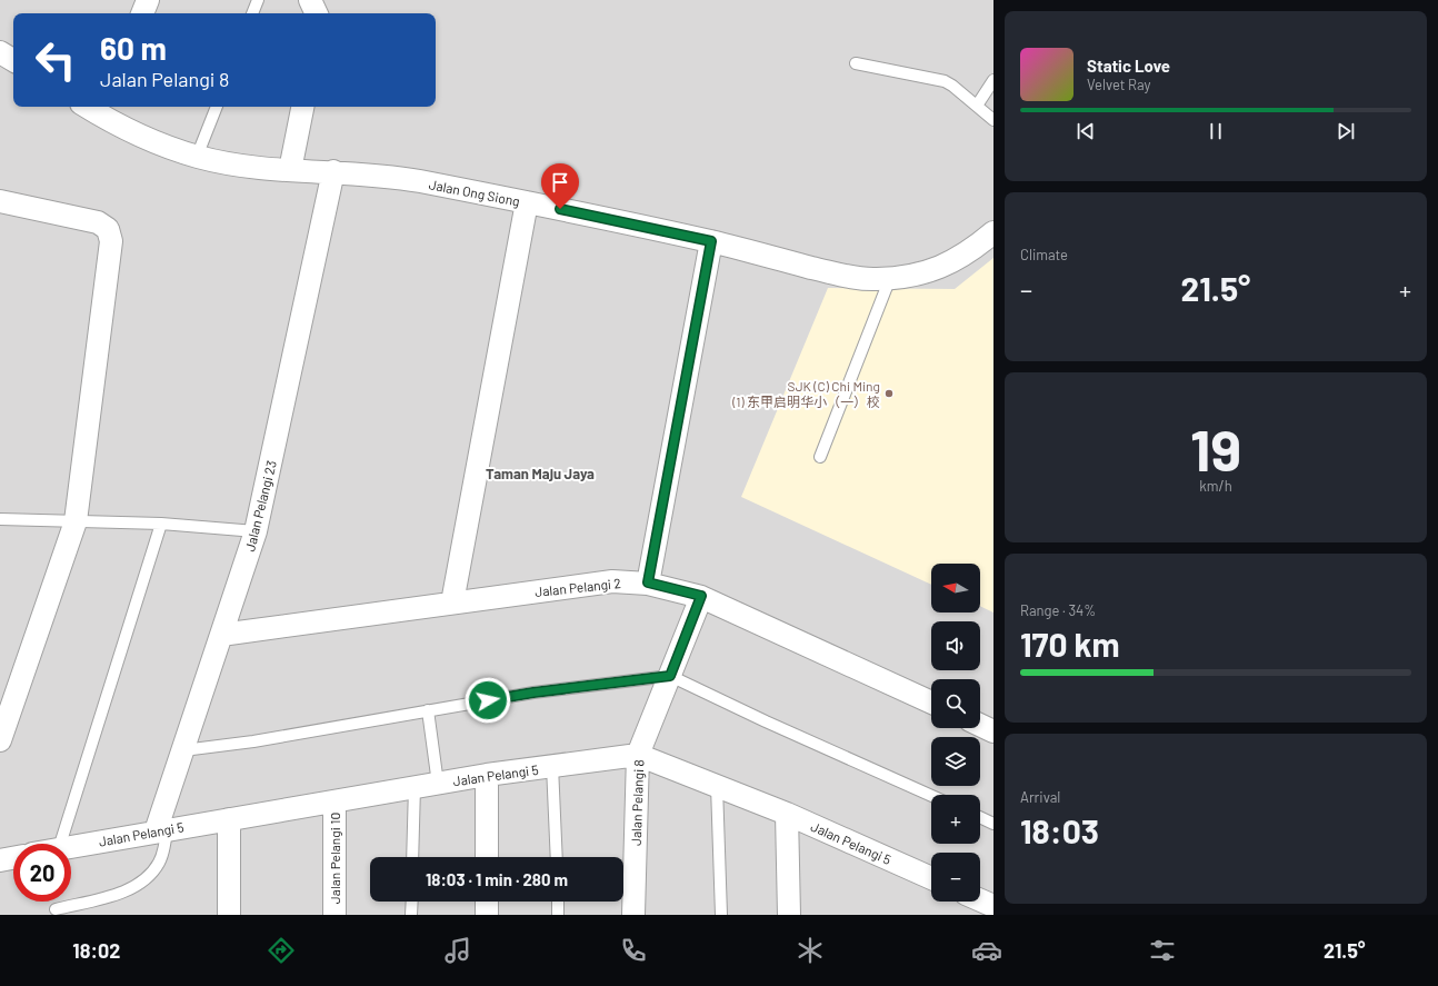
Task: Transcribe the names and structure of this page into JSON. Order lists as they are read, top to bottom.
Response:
{
  "streets": {
    "street": [
      "Jalan Ong Siong",
      "Jalan Pelangi 23",
      "Jalan Pelangi 2",
      "Jalan Pelangi 5",
      "Jalan Pelangi 8",
      "Jalan Pelangi 10"
    ]
  },
  "crossings": [
    ["Jalan Ong Siong", "Jalan Pelangi 23"],
    ["Jalan Pelangi 23", "Jalan Pelangi 2"],
    ["Jalan Pelangi 23", "Jalan Pelangi 5"],
    ["Jalan Pelangi 2", "Jalan Pelangi 8"],
    ["Jalan Pelangi 5", "Jalan Pelangi 8"],
    ["Jalan Pelangi 5", "Jalan Pelangi 10"]
  ],
  "districts": ["Taman Maju Jaya"],
  "places": ["SJK (C) Chi Ming (1) 东甲启明华小（一）校"],
  "north": "left",
  "page": {
    "turn": ["60 m", "Jalan Pelangi 8"],
    "song": ["Static Love", "Velvet Ray"],
    "tile": [
      "Climate",
      ["19", "km/h"],
      ["Range · 34%", "170 km"],
      ["Arrival", "18:03"]
    ],
    "heat": ["−", "21.5°", "+"],
    "map_buttons": ["+", "−"],
    "limit": "20",
    "trip": "18:03 · 1 min · 280 m",
    "tabs": ["18:02", "21.5°"]
  }
}
